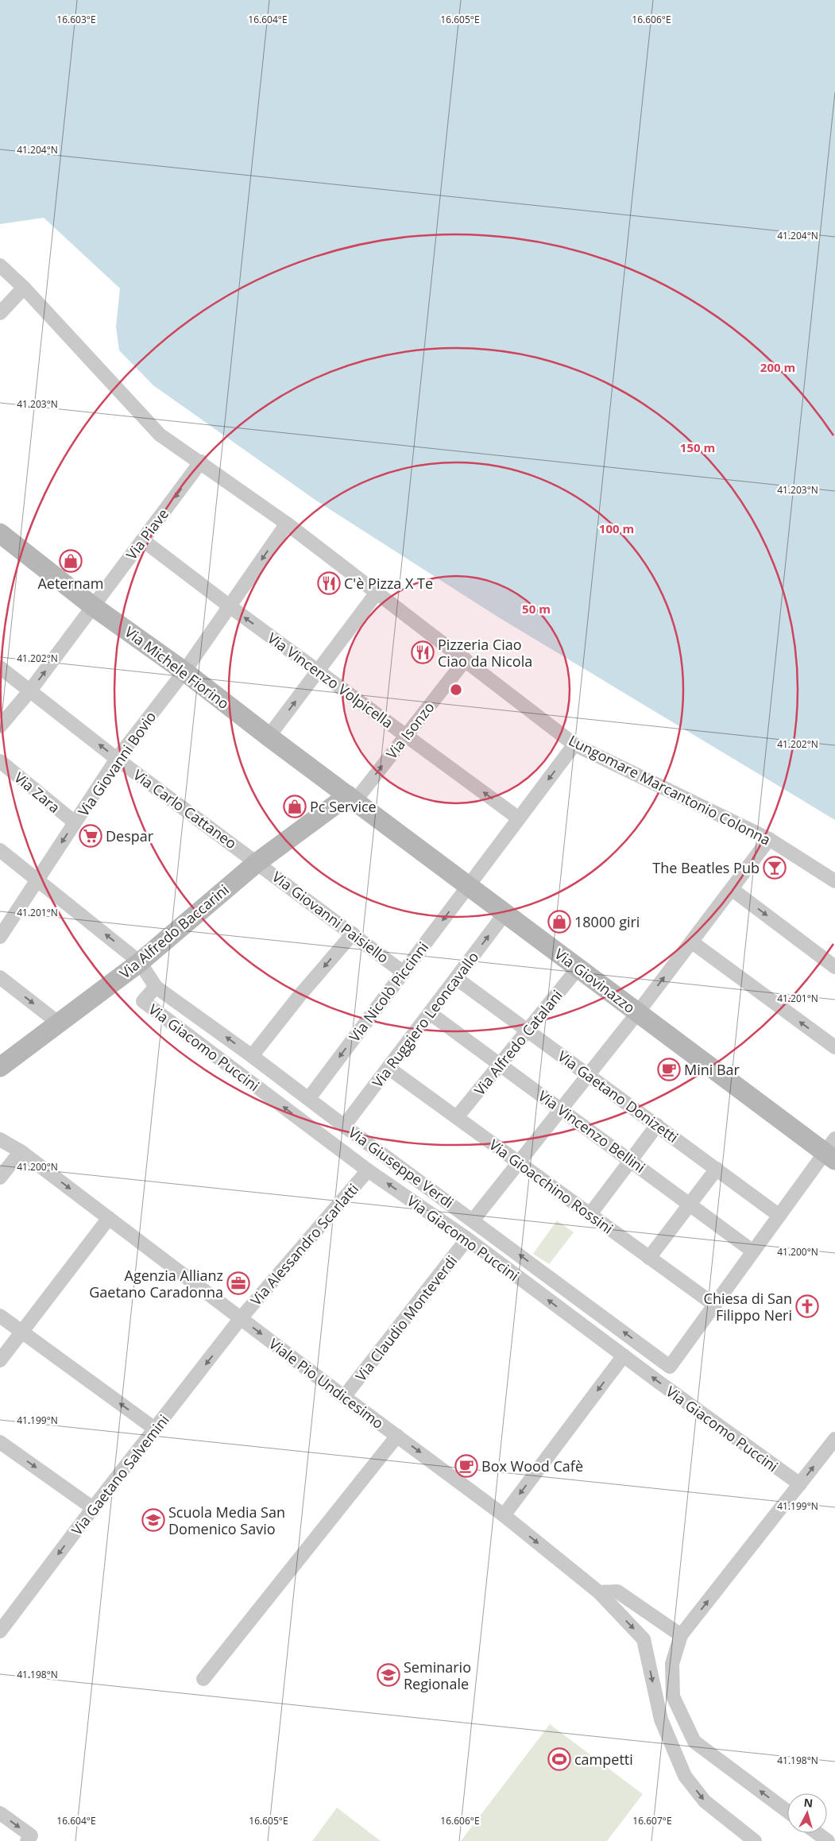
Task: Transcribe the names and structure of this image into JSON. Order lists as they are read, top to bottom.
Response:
{
  "streets": {
    "street": [
      "Via Piave",
      "Via Michele Fiorino",
      "Via Vincenzo Volpicella",
      "Via Isonzo",
      "Via Giovanni Bovio",
      "Lungomare Marcantonio Colonna",
      "Via Zara",
      "Via Carlo Cattaneo",
      "Via Giovanni Paisiello",
      "Via Alfredo Baccarini",
      "Via Giovinazzo",
      "Via Nicolò Piccinni",
      "Via Ruggiero Leoncavallo",
      "Via Alfredo Catalani",
      "Via Giacomo Puccini",
      "Via Gaetano Donizetti",
      "Via Vincenzo Bellini",
      "Via Giuseppe Verdi",
      "Via Gioacchino Rossini",
      "Via Alessandro Scarlatti",
      "Via Claudio Monteverdi",
      "Viale Pio Undicesimo",
      "Via Gaetano Salvemini"
    ]
  },
  "crossings": [
    ["Via Piave", "Via Michele Fiorino"],
    ["Via Piave", "Via Vincenzo Volpicella"],
    ["Via Piave", "Lungomare Marcantonio Colonna"],
    ["Via Piave", "Via Carlo Cattaneo"],
    ["Via Michele Fiorino", "Via Isonzo"],
    ["Via Michele Fiorino", "Via Giovanni Bovio"],
    ["Via Michele Fiorino", "Via Alfredo Baccarini"],
    ["Via Michele Fiorino", "Via Giovinazzo"],
    ["Via Vincenzo Volpicella", "Via Isonzo"],
    ["Via Vincenzo Volpicella", "Via Giovanni Bovio"],
    ["Via Vincenzo Volpicella", "Via Nicolò Piccinni"],
    ["Via Isonzo", "Lungomare Marcantonio Colonna"],
    ["Via Isonzo", "Via Alfredo Baccarini"],
    ["Via Isonzo", "Via Giovinazzo"],
    ["Via Giovanni Bovio", "Lungomare Marcantonio Colonna"],
    ["Via Giovanni Bovio", "Via Zara"],
    ["Via Giovanni Bovio", "Via Carlo Cattaneo"],
    ["Via Giovanni Bovio", "Via Giuseppe Verdi"],
    ["Lungomare Marcantonio Colonna", "Via Nicolò Piccinni"],
    ["Via Carlo Cattaneo", "Via Giovanni Paisiello"],
    ["Via Carlo Cattaneo", "Via Alfredo Baccarini"],
    ["Via Giovanni Paisiello", "Via Alfredo Baccarini"],
    ["Via Giovanni Paisiello", "Via Nicolò Piccinni"],
    ["Via Alfredo Baccarini", "Via Giovinazzo"],
    ["Via Alfredo Baccarini", "Via Giuseppe Verdi"],
    ["Via Giovinazzo", "Via Nicolò Piccinni"],
    ["Via Giovinazzo", "Via Ruggiero Leoncavallo"],
    ["Via Giovinazzo", "Via Alfredo Catalani"],
    ["Via Nicolò Piccinni", "Via Giuseppe Verdi"],
    ["Via Ruggiero Leoncavallo", "Via Gaetano Donizetti"],
    ["Via Ruggiero Leoncavallo", "Via Vincenzo Bellini"],
    ["Via Ruggiero Leoncavallo", "Via Giuseppe Verdi"],
    ["Via Ruggiero Leoncavallo", "Via Gioacchino Rossini"],
    ["Via Alfredo Catalani", "Via Gaetano Donizetti"],
    ["Via Alfredo Catalani", "Via Vincenzo Bellini"],
    ["Via Alfredo Catalani", "Via Gioacchino Rossini"],
    ["Via Giacomo Puccini", "Via Giuseppe Verdi"],
    ["Via Giacomo Puccini", "Via Alessandro Scarlatti"],
    ["Via Giacomo Puccini", "Via Claudio Monteverdi"],
    ["Via Giuseppe Verdi", "Via Gioacchino Rossini"],
    ["Via Alessandro Scarlatti", "Viale Pio Undicesimo"],
    ["Via Alessandro Scarlatti", "Via Gaetano Salvemini"],
    ["Via Claudio Monteverdi", "Viale Pio Undicesimo"],
    ["Viale Pio Undicesimo", "Via Gaetano Salvemini"]
  ],
  "one_way": [
    "Via Vincenzo Volpicella",
    "Via Giacomo Puccini",
    "Via Giuseppe Verdi",
    "Viale Pio Undicesimo",
    "Via Gaetano Salvemini"
  ],
  "places": {
    "shop": ["Aeternam", "Pc Service", "18000 giri"],
    "restaurant": ["C'è Pizza X Te", "Pizzeria Ciao Ciao da Nicola"],
    "supermarket": ["Despar"],
    "bar": ["The Beatles Pub"],
    "cafe": ["Mini Bar", "Box Wood Cafè"],
    "office": ["Agenzia Allianz Gaetano Caradonna"],
    "church": ["Chiesa di San Filippo Neri"],
    "school or university": ["Scuola Media San Domenico Savio", "Seminario Regionale"],
    "sports": ["campetti"]
  },
  "north": "top",
  "coordinates": [
    "16.603°E",
    "16.604°E",
    "16.605°E",
    "16.606°E",
    "41.204°N",
    "41.203°N",
    "41.202°N",
    "41.201°N",
    "41.200°N",
    "41.199°N",
    "41.198°N",
    "16.607°E"
  ],
  "rings": [
    "200 m",
    "150 m",
    "100 m",
    "50 m"
  ]
}
